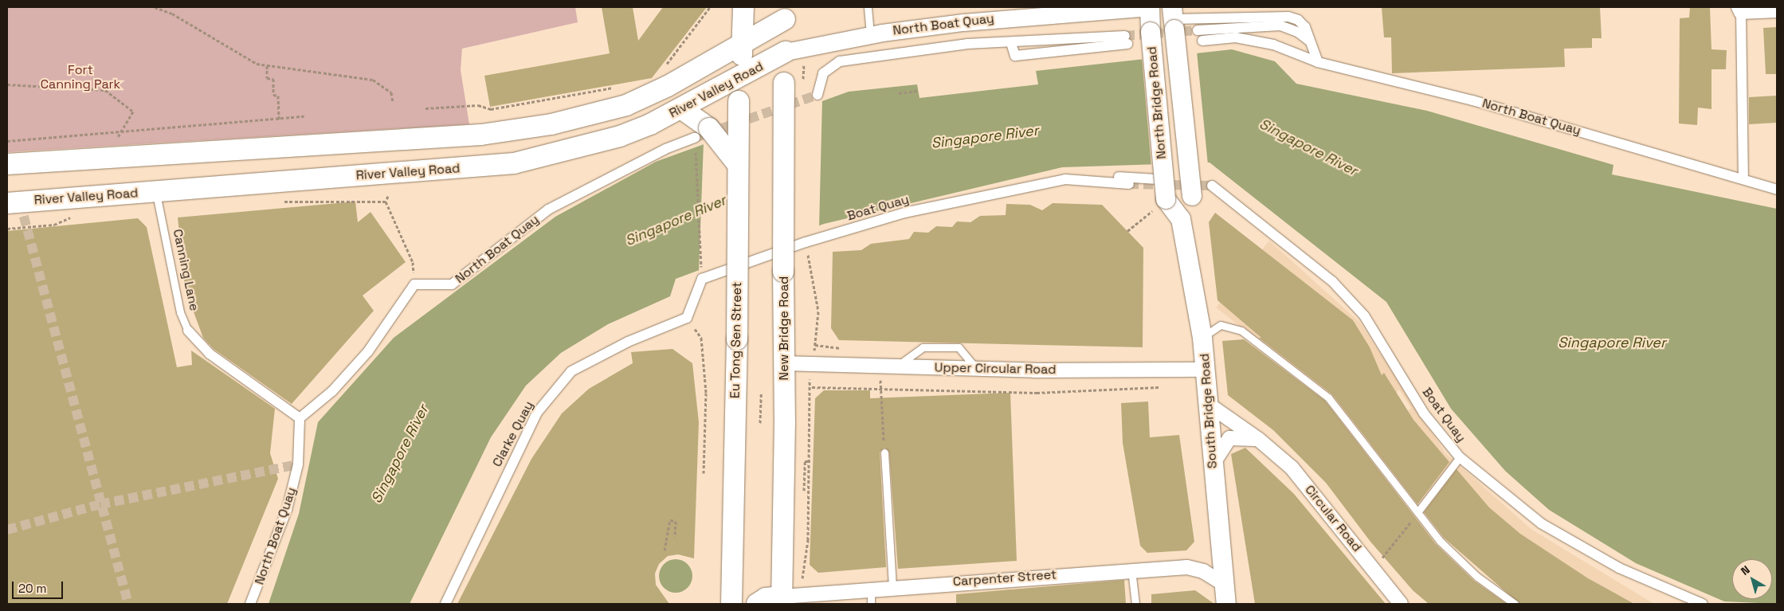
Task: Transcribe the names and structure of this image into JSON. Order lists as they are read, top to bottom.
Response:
{
  "streets": {
    "main road": [
      "River Valley Road",
      "North Bridge Road",
      "New Bridge Road",
      "Eu Tong Sen Street",
      "South Bridge Road"
    ],
    "street": [
      "North Boat Quay",
      "Boat Quay",
      "Canning Lane",
      "Upper Circular Road",
      "Clarke Quay",
      "Circular Road",
      "Carpenter Street"
    ]
  },
  "crossings": [
    ["North Boat Quay", "River Valley Road"],
    ["North Boat Quay", "North Bridge Road"],
    ["North Boat Quay", "Canning Lane"],
    ["North Boat Quay", "New Bridge Road"],
    ["River Valley Road", "Canning Lane"],
    ["River Valley Road", "New Bridge Road"],
    ["River Valley Road", "Eu Tong Sen Street"],
    ["North Bridge Road", "South Bridge Road"],
    ["New Bridge Road", "Upper Circular Road"],
    ["New Bridge Road", "Carpenter Street"],
    ["Upper Circular Road", "South Bridge Road"],
    ["South Bridge Road", "Circular Road"],
    ["South Bridge Road", "Carpenter Street"]
  ],
  "water": ["Singapore River"],
  "parks": ["Fort Canning Park"],
  "scale_bar": "20 m",
  "north": "top left"
}
